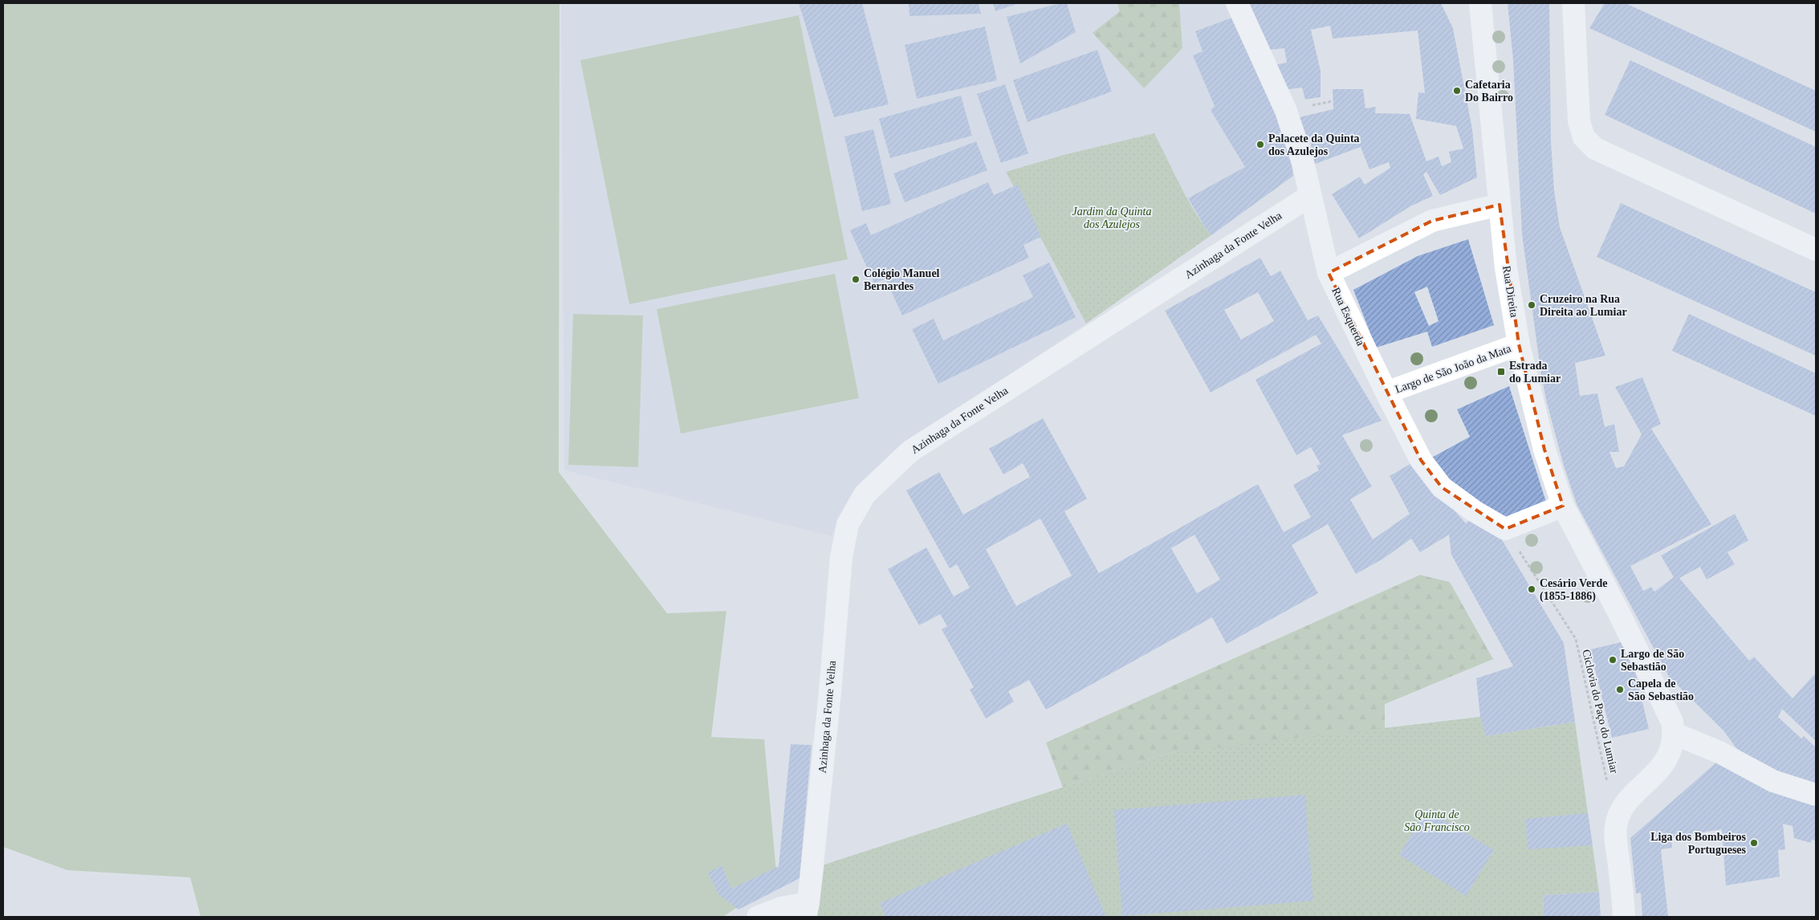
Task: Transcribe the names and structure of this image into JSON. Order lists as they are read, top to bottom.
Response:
{
  "streets": {
    "street": [
      "Azinhaga da Fonte Velha",
      "Rua Direita",
      "Rua Esquerda",
      "Largo de São João da Mata"
    ],
    "path": ["Ciclovia do Paço do Lumiar"]
  },
  "crossings": [
    ["Azinhaga da Fonte Velha", "Rua Esquerda"],
    ["Rua Direita", "Largo de São João da Mata"],
    ["Rua Esquerda", "Largo de São João da Mata"],
    ["Rua Esquerda", "Ciclovia do Paço do Lumiar"]
  ],
  "parks": ["Jardim da Quinta dos Azulejos", "Quinta de São Francisco"],
  "places": {
    "other": [
      "Cafetaria Do Bairro",
      "Palacete da Quinta dos Azulejos",
      "Colégio Manuel Bernardes",
      "Cruzeiro na Rua Direita ao Lumiar",
      "Cesário Verde (1855-1886)",
      "Largo de São Sebastião",
      "Capela de São Sebastião",
      "Liga dos Bombeiros Portugueses"
    ],
    "transit": ["Estrada do Lumiar"]
  }
}
